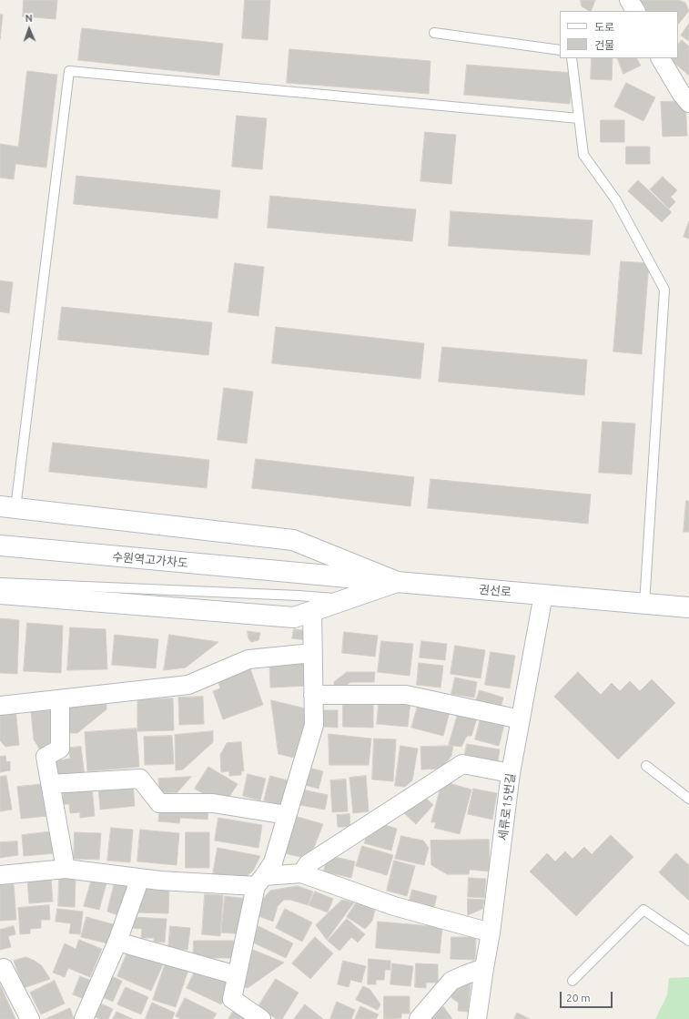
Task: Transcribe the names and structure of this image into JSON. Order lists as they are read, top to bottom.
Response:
{
  "streets": {
    "main road": ["수원역고가차도", "권선로"],
    "street": ["세류로15번길"]
  },
  "crossings": [
    ["수원역고가차도", "권선로"],
    ["권선로", "세류로15번길"]
  ],
  "legend": ["도로", "건물"],
  "scale_bar": "20 m",
  "north": "top"
}
